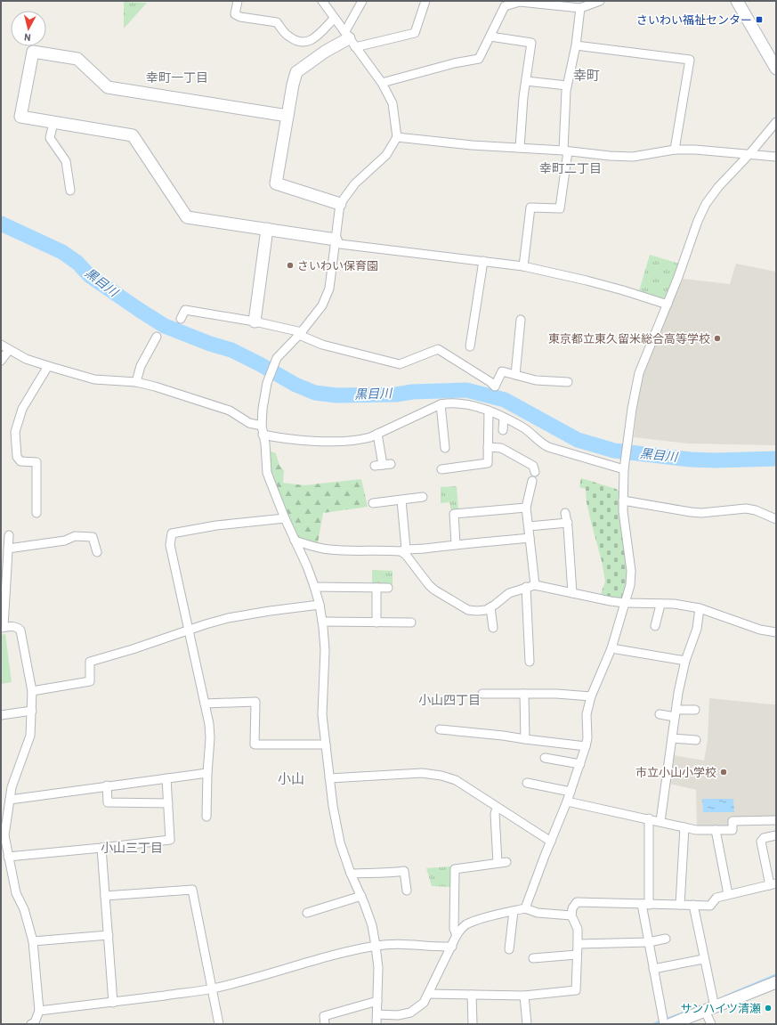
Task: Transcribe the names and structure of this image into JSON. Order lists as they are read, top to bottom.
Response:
{
  "districts": [
    "幸町",
    "幸町一丁目",
    "幸町二丁目",
    "小山四丁目",
    "小山",
    "小山三丁目"
  ],
  "water": ["黒目川"],
  "places": {
    "transit": ["さいわい福祉センター"],
    "other": [
      "さいわい保育園",
      "東京都立東久留米総合高等学校",
      "市立小山小学校",
      "サンハイツ清瀬"
    ]
  },
  "north": "bottom"
}
